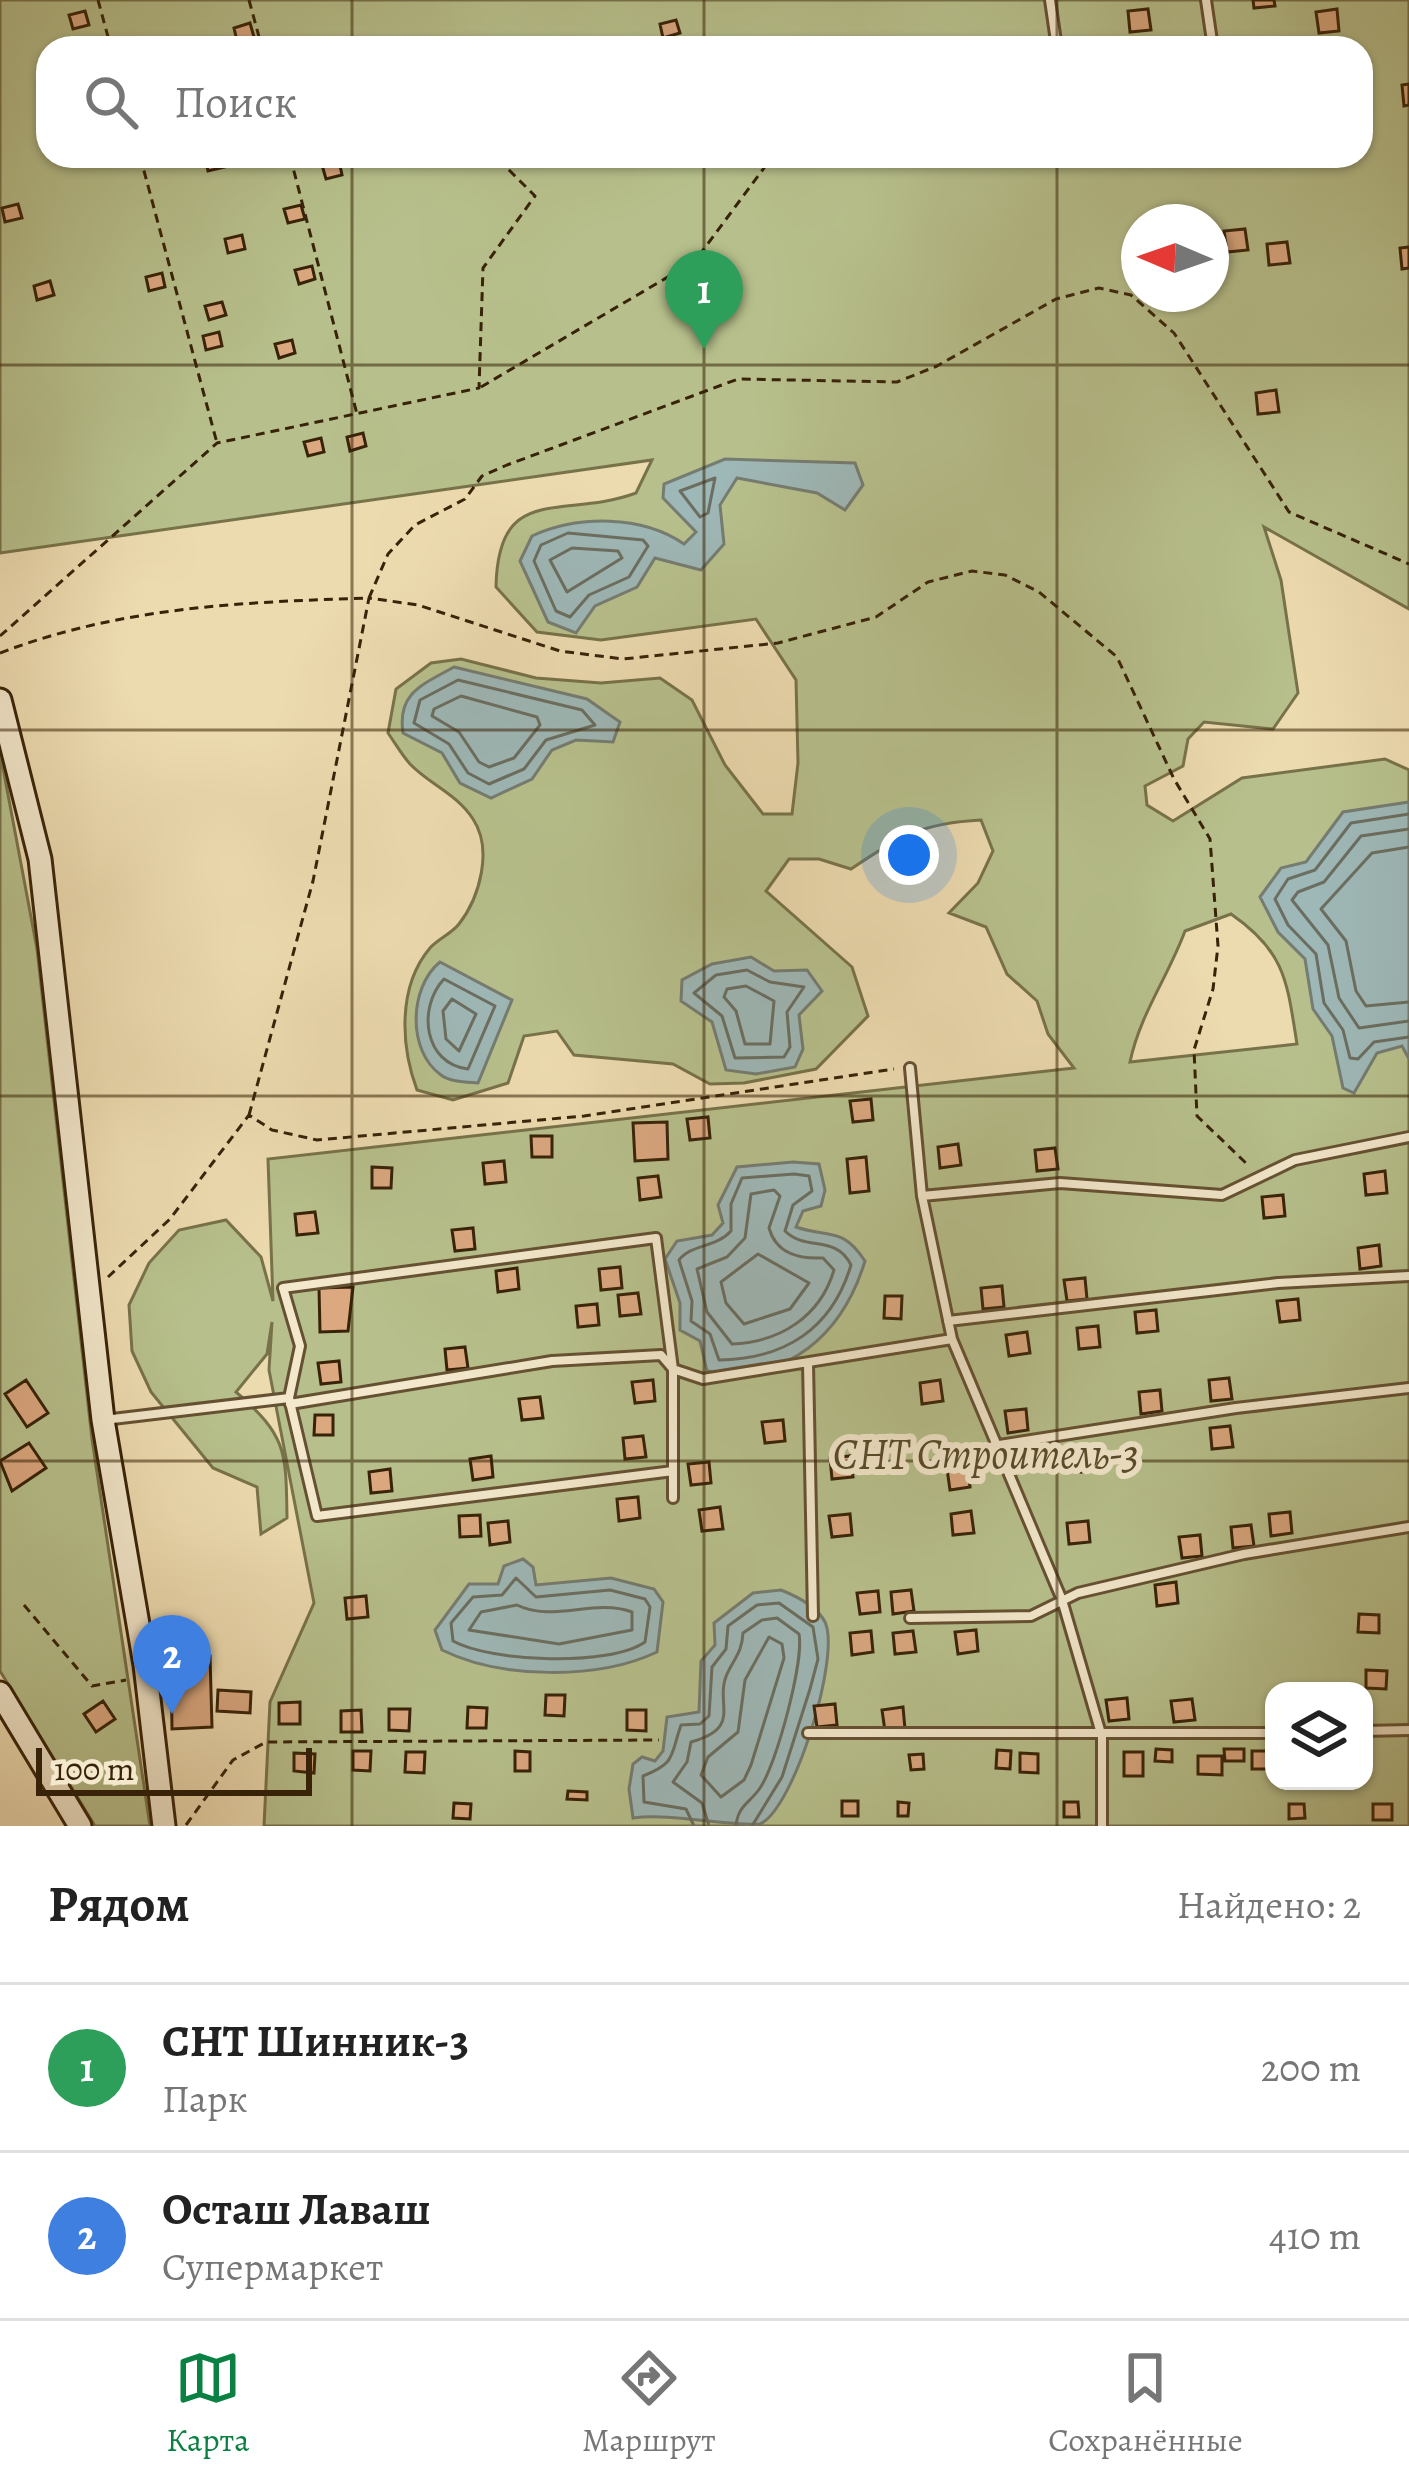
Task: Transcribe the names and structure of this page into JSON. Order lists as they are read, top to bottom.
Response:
{
  "parks": ["СНТ Строитель-3"],
  "scale_bar": "100 m",
  "north": "left",
  "page": {
    "search": "Поиск",
    "pins": ["1", "2"],
    "scale": "100 m",
    "heading": ["Рядом", "Найдено: 2"],
    "list": [
      {
        "mark": "1",
        "name": "СНТ Шинник-3",
        "note": "Парк",
        "value": "200 m"
      },
      {
        "mark": "2",
        "name": "Осташ Лаваш",
        "note": "Супермаркет",
        "value": "410 m"
      }
    ],
    "nav": ["Карта", "Маршрут", "Сохранённые"]
  }
}
